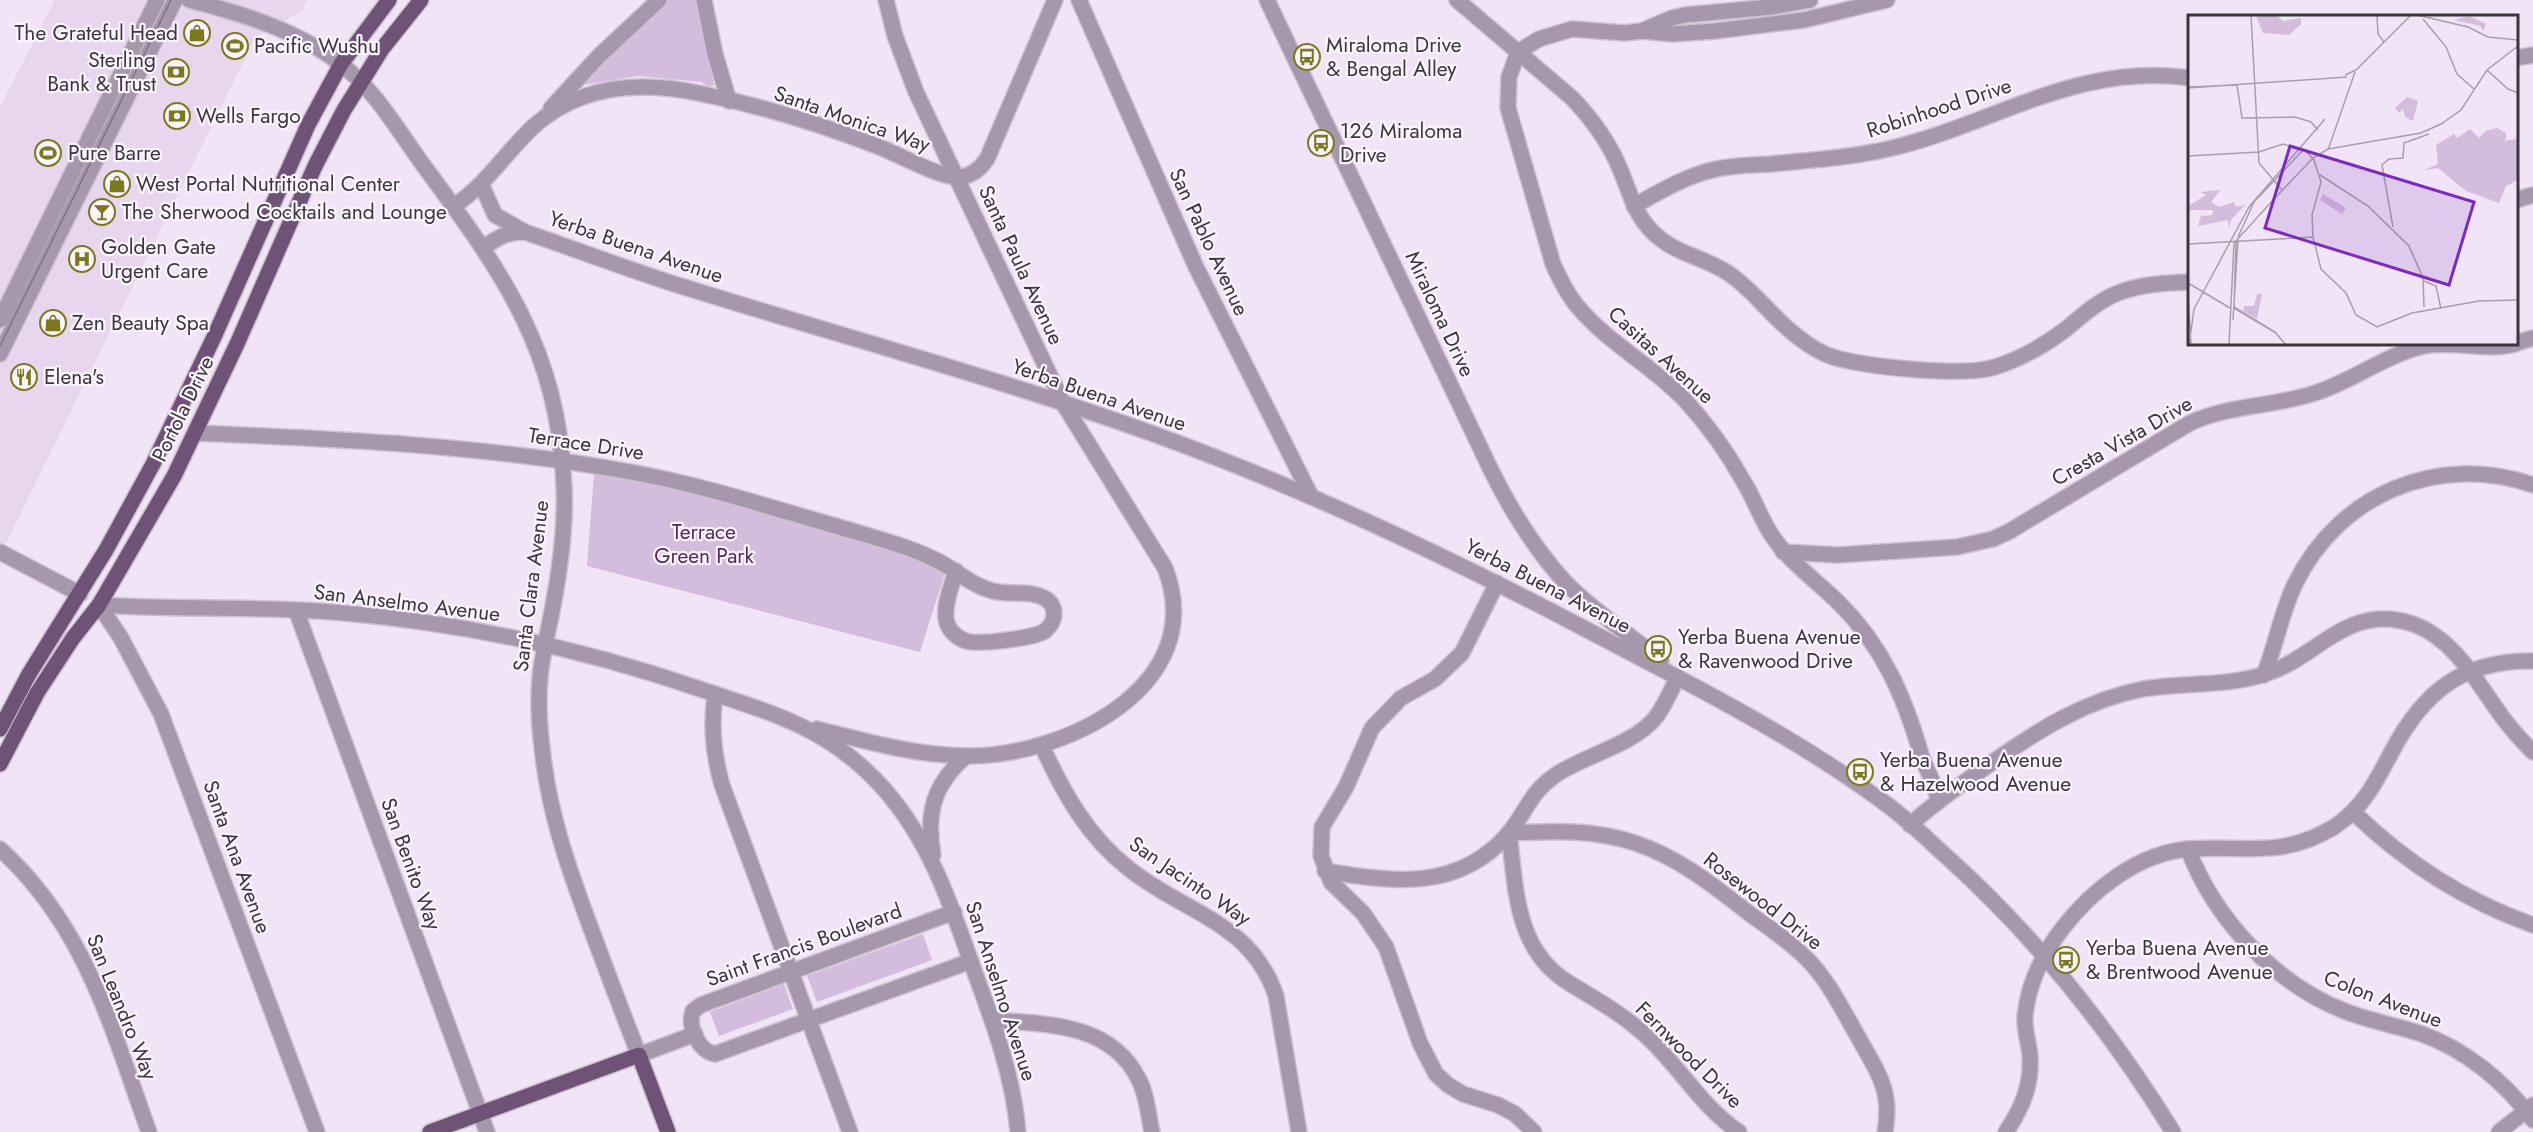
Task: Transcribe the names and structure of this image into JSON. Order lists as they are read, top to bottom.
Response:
{
  "streets": {
    "main road": ["Portola Drive", "Santa Clara Avenue"],
    "street": [
      "Robinhood Drive",
      "Santa Monica Way",
      "San Pablo Avenue",
      "Yerba Buena Avenue",
      "Santa Paula Avenue",
      "Miraloma Drive",
      "Casitas Avenue",
      "Cresta Vista Drive",
      "Terrace Drive",
      "San Anselmo Avenue",
      "Santa Ana Avenue",
      "San Benito Way",
      "San Jacinto Way",
      "Rosewood Drive",
      "Saint Francis Boulevard",
      "Colon Avenue",
      "San Leandro Way",
      "Fernwood Drive"
    ]
  },
  "crossings": [
    ["Santa Monica Way", "Santa Paula Avenue"],
    ["Santa Monica Way", "Santa Clara Avenue"],
    ["San Pablo Avenue", "Yerba Buena Avenue"],
    ["Yerba Buena Avenue", "Santa Paula Avenue"],
    ["Yerba Buena Avenue", "Miraloma Drive"],
    ["Yerba Buena Avenue", "Santa Clara Avenue"],
    ["Santa Paula Avenue", "San Anselmo Avenue"],
    ["Santa Paula Avenue", "San Jacinto Way"],
    ["Casitas Avenue", "Cresta Vista Drive"],
    ["Portola Drive", "Terrace Drive"],
    ["Portola Drive", "Santa Clara Avenue"],
    ["Portola Drive", "San Anselmo Avenue"],
    ["Portola Drive", "Santa Ana Avenue"],
    ["Terrace Drive", "Santa Clara Avenue"],
    ["Santa Clara Avenue", "San Anselmo Avenue"],
    ["San Anselmo Avenue", "Santa Ana Avenue"],
    ["San Anselmo Avenue", "San Benito Way"],
    ["San Anselmo Avenue", "Saint Francis Boulevard"],
    ["Rosewood Drive", "Fernwood Drive"]
  ],
  "parks": ["Terrace Green Park"],
  "places": {
    "shop": ["The Grateful Head", "West Portal Nutritional Center", "Zen Beauty Spa"],
    "sports": ["Pacific Wushu", "Pure Barre"],
    "bus stop": [
      "Miraloma Drive & Bengal Alley",
      "126 Miraloma Drive",
      "Yerba Buena Avenue & Ravenwood Drive",
      "Yerba Buena Avenue & Hazelwood Avenue",
      "Yerba Buena Avenue & Brentwood Avenue"
    ],
    "bank": ["Sterling Bank & Trust", "Wells Fargo"],
    "bar": ["The Sherwood Cocktails and Lounge"],
    "hospital": ["Golden Gate Urgent Care"],
    "restaurant": ["Elena's"]
  }
}
